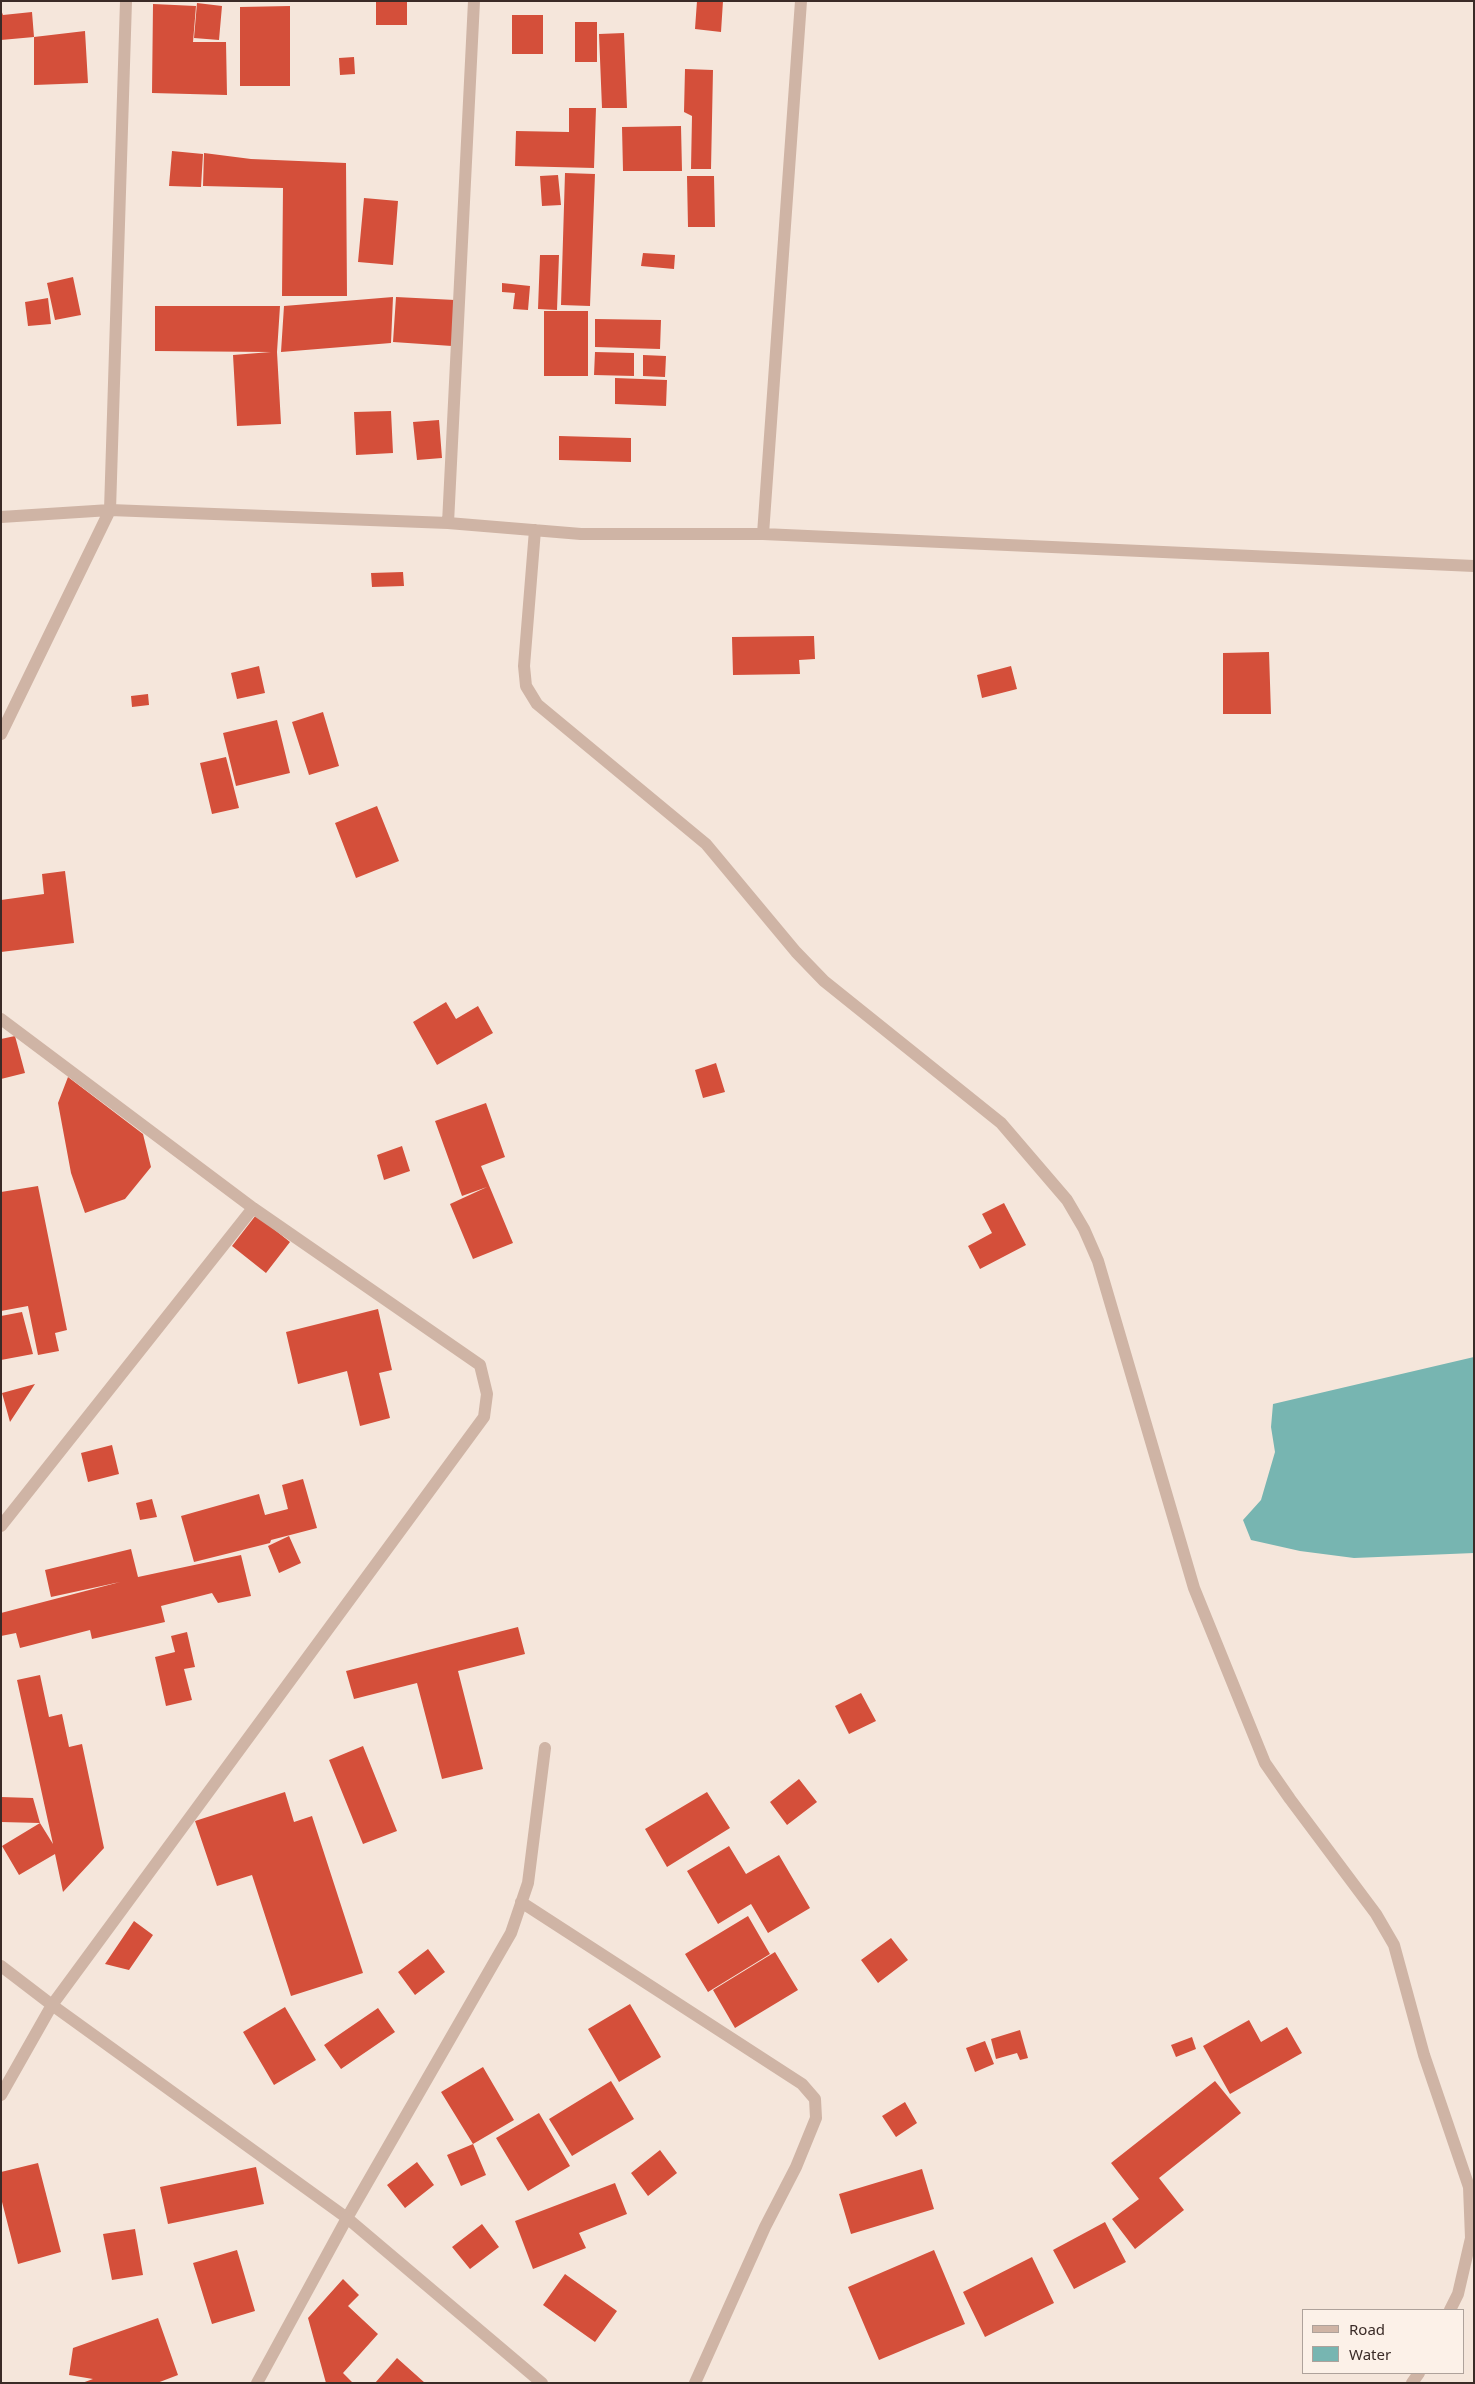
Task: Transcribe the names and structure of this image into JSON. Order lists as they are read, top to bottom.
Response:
{
  "legend": ["Road", "Water"]
}
